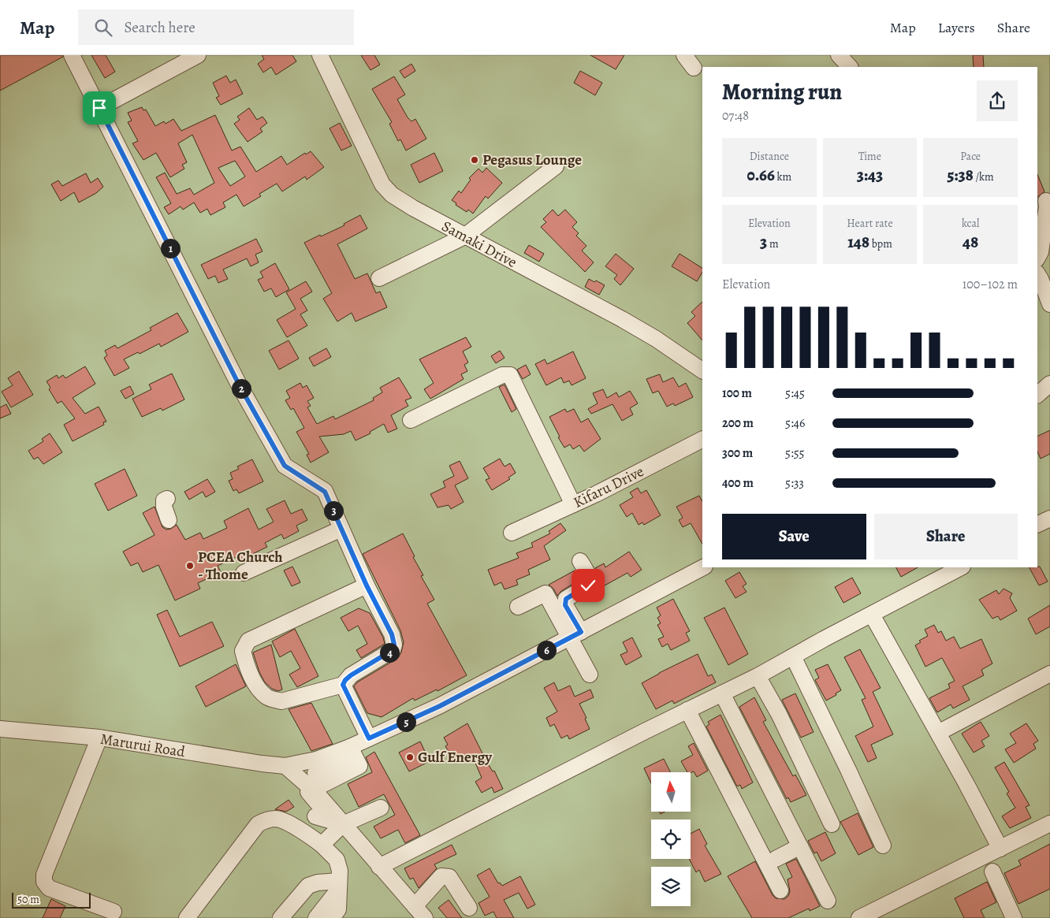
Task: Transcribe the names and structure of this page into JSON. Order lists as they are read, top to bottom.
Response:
{
  "streets": {
    "street": ["Samaki Drive", "Kifaru Drive", "Marurui Road"]
  },
  "places": ["Pegasus Lounge", "PCEA Church - Thome", "Gulf Energy"],
  "scale_bar": "50 m",
  "north": "top",
  "page": {
    "header": "Map",
    "search": "Search here",
    "nav": ["Map", "Layers", "Share"],
    "heading": ["Morning run", "07:48"],
    "stats": [
      ["Distance", "0.66 km"],
      ["Time", "3:43"],
      ["Pace", "5:38 /km"],
      ["Elevation", "3 m"],
      ["Heart rate", "148 bpm"],
      ["kcal", "48"]
    ],
    "pins": [
      "1",
      "2",
      "3",
      "6",
      "4",
      "5"
    ],
    "chart": ["Elevation", "100–102 m"],
    "list": [
      {
        "name": "100 m",
        "note": "5:45"
      },
      {
        "name": "200 m",
        "note": "5:46"
      },
      {
        "name": "300 m",
        "note": "5:55"
      },
      {
        "name": "400 m",
        "note": "5:33"
      }
    ],
    "buttons": ["Save", "Share"],
    "scale": "50 m"
  }
}
